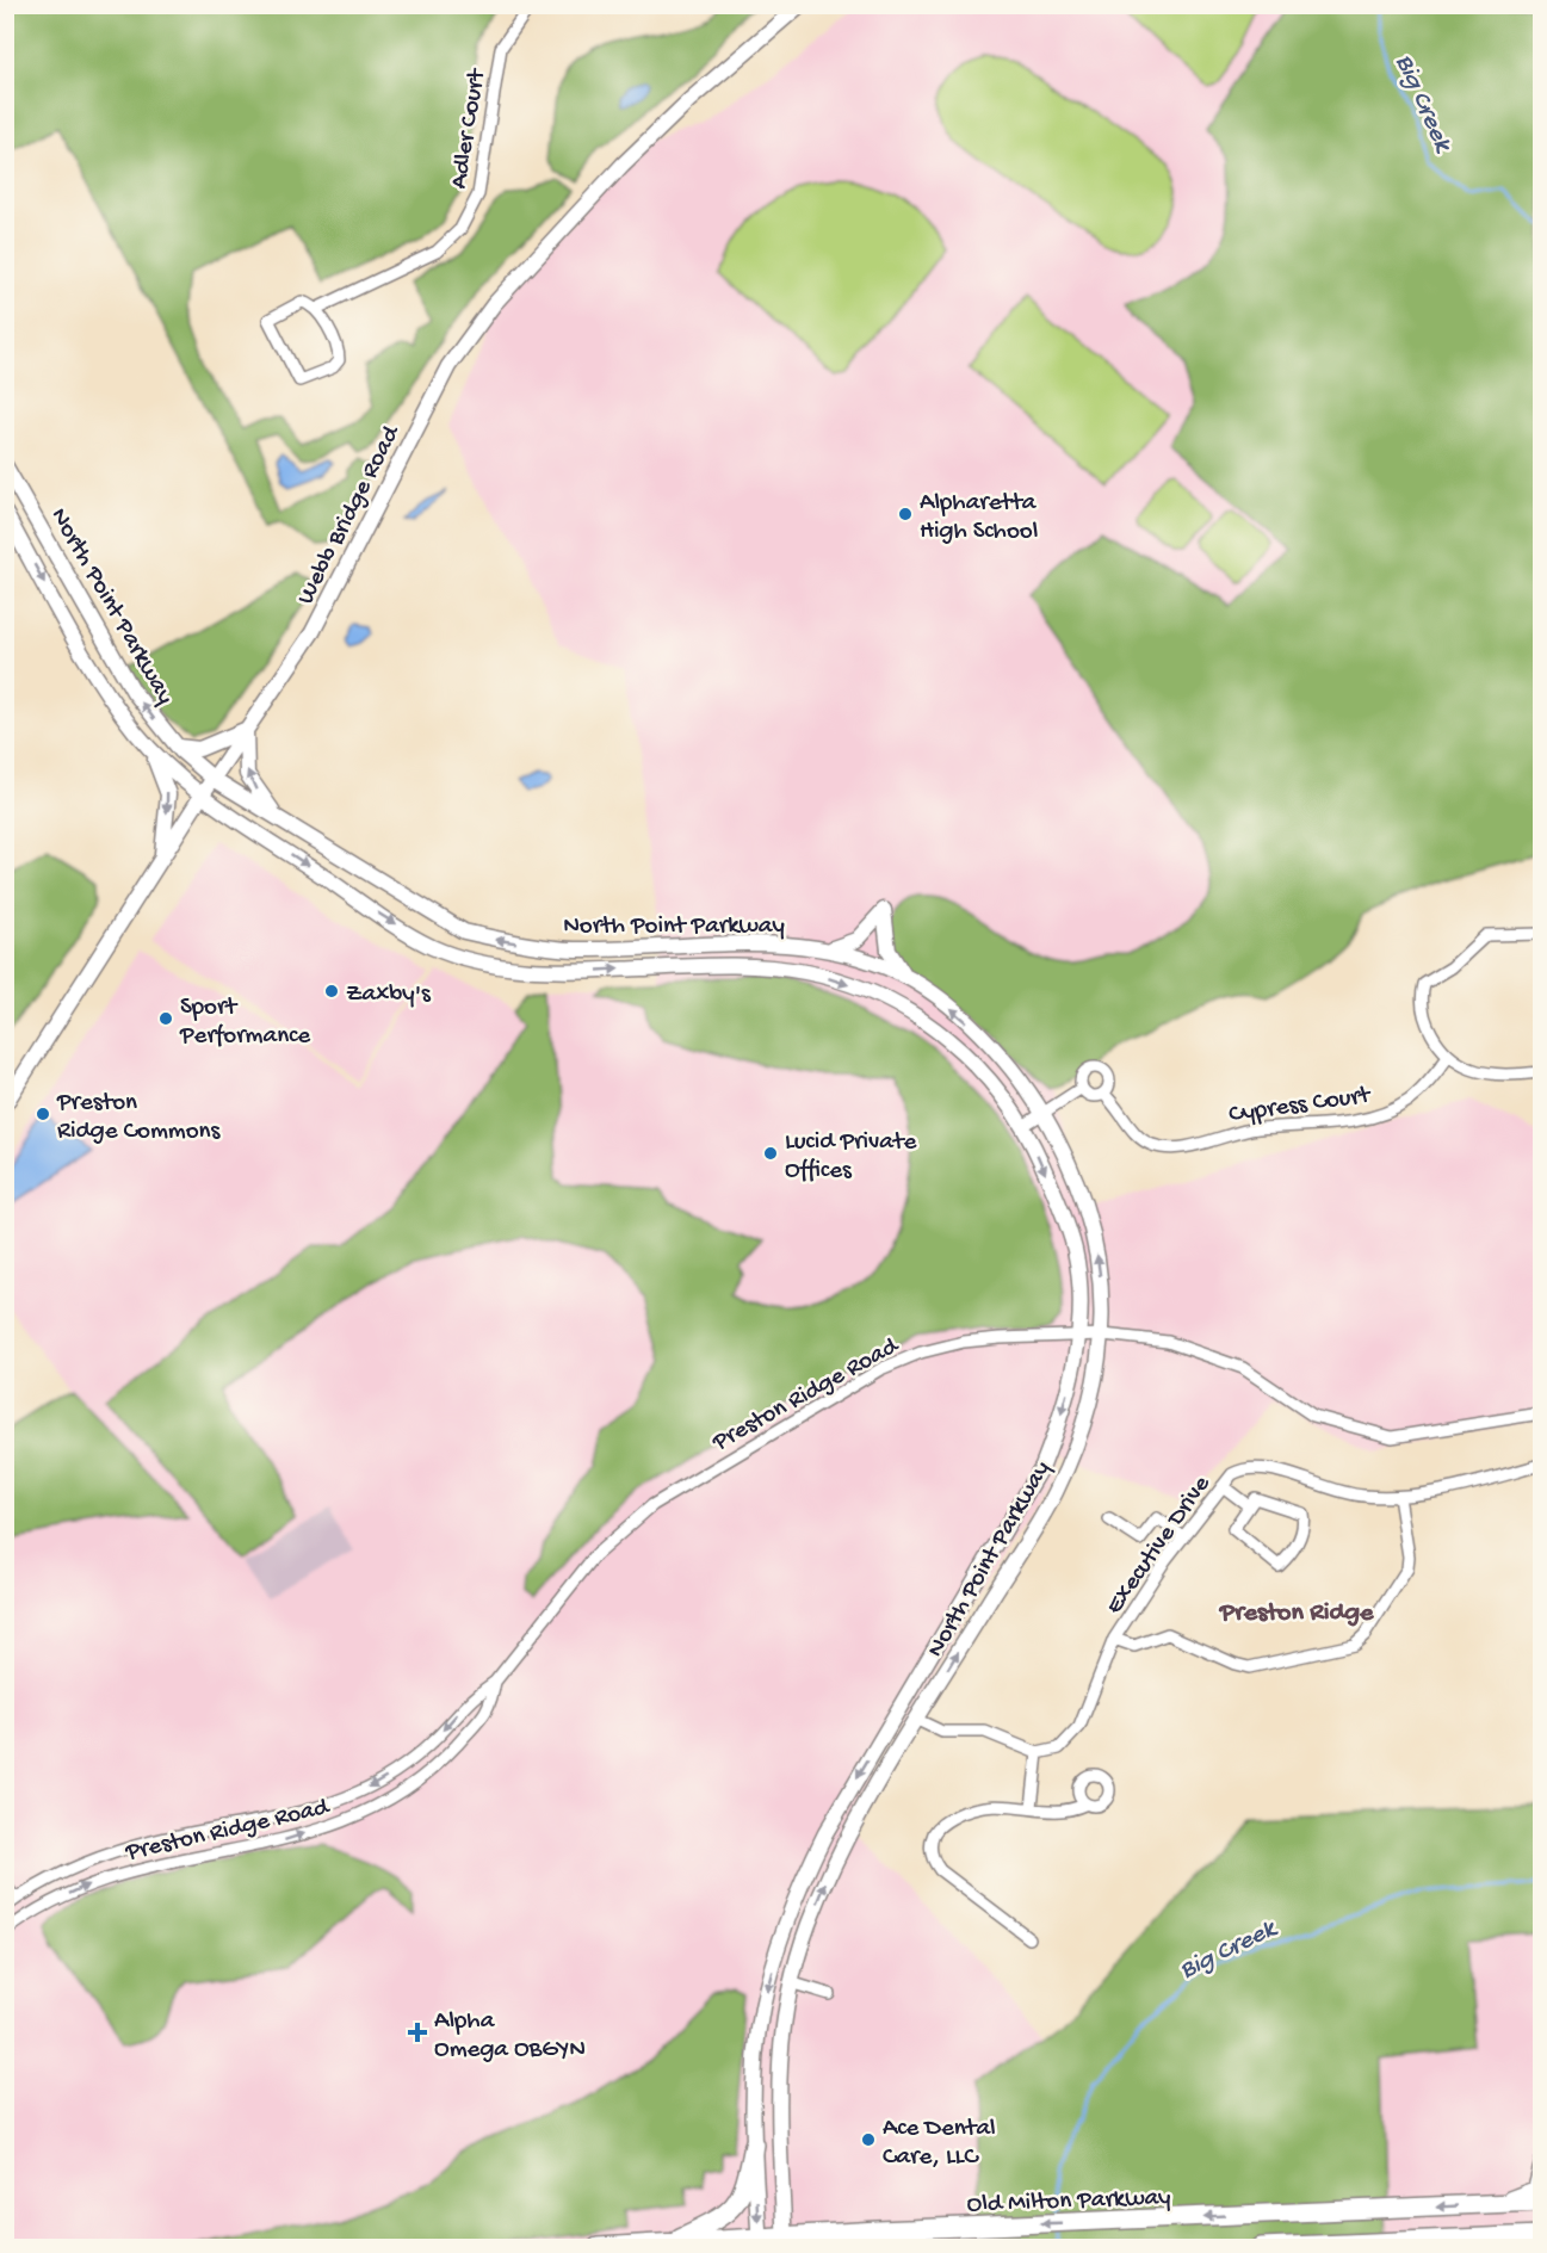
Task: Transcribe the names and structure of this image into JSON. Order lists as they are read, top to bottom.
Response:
{
  "streets": {
    "highway": ["Old Milton Parkway"],
    "street": [
      "Adler Court",
      "Webb Bridge Road",
      "North Point Parkway",
      "Cypress Court",
      "Preston Ridge Road",
      "Executive Drive"
    ]
  },
  "crossings": [
    ["Webb Bridge Road", "North Point Parkway"],
    ["North Point Parkway", "Cypress Court"],
    ["North Point Parkway", "Preston Ridge Road"],
    ["North Point Parkway", "Old Milton Parkway"]
  ],
  "districts": ["Preston Ridge"],
  "water": ["Big Creek"],
  "places": {
    "other": [
      "Alpharetta High School",
      "Zaxby's",
      "Sport Performance",
      "Preston Ridge Commons",
      "Lucid Private Offices",
      "Ace Dental Care, LLC"
    ],
    "health": ["Alpha Omega OBGYN"]
  }
}
